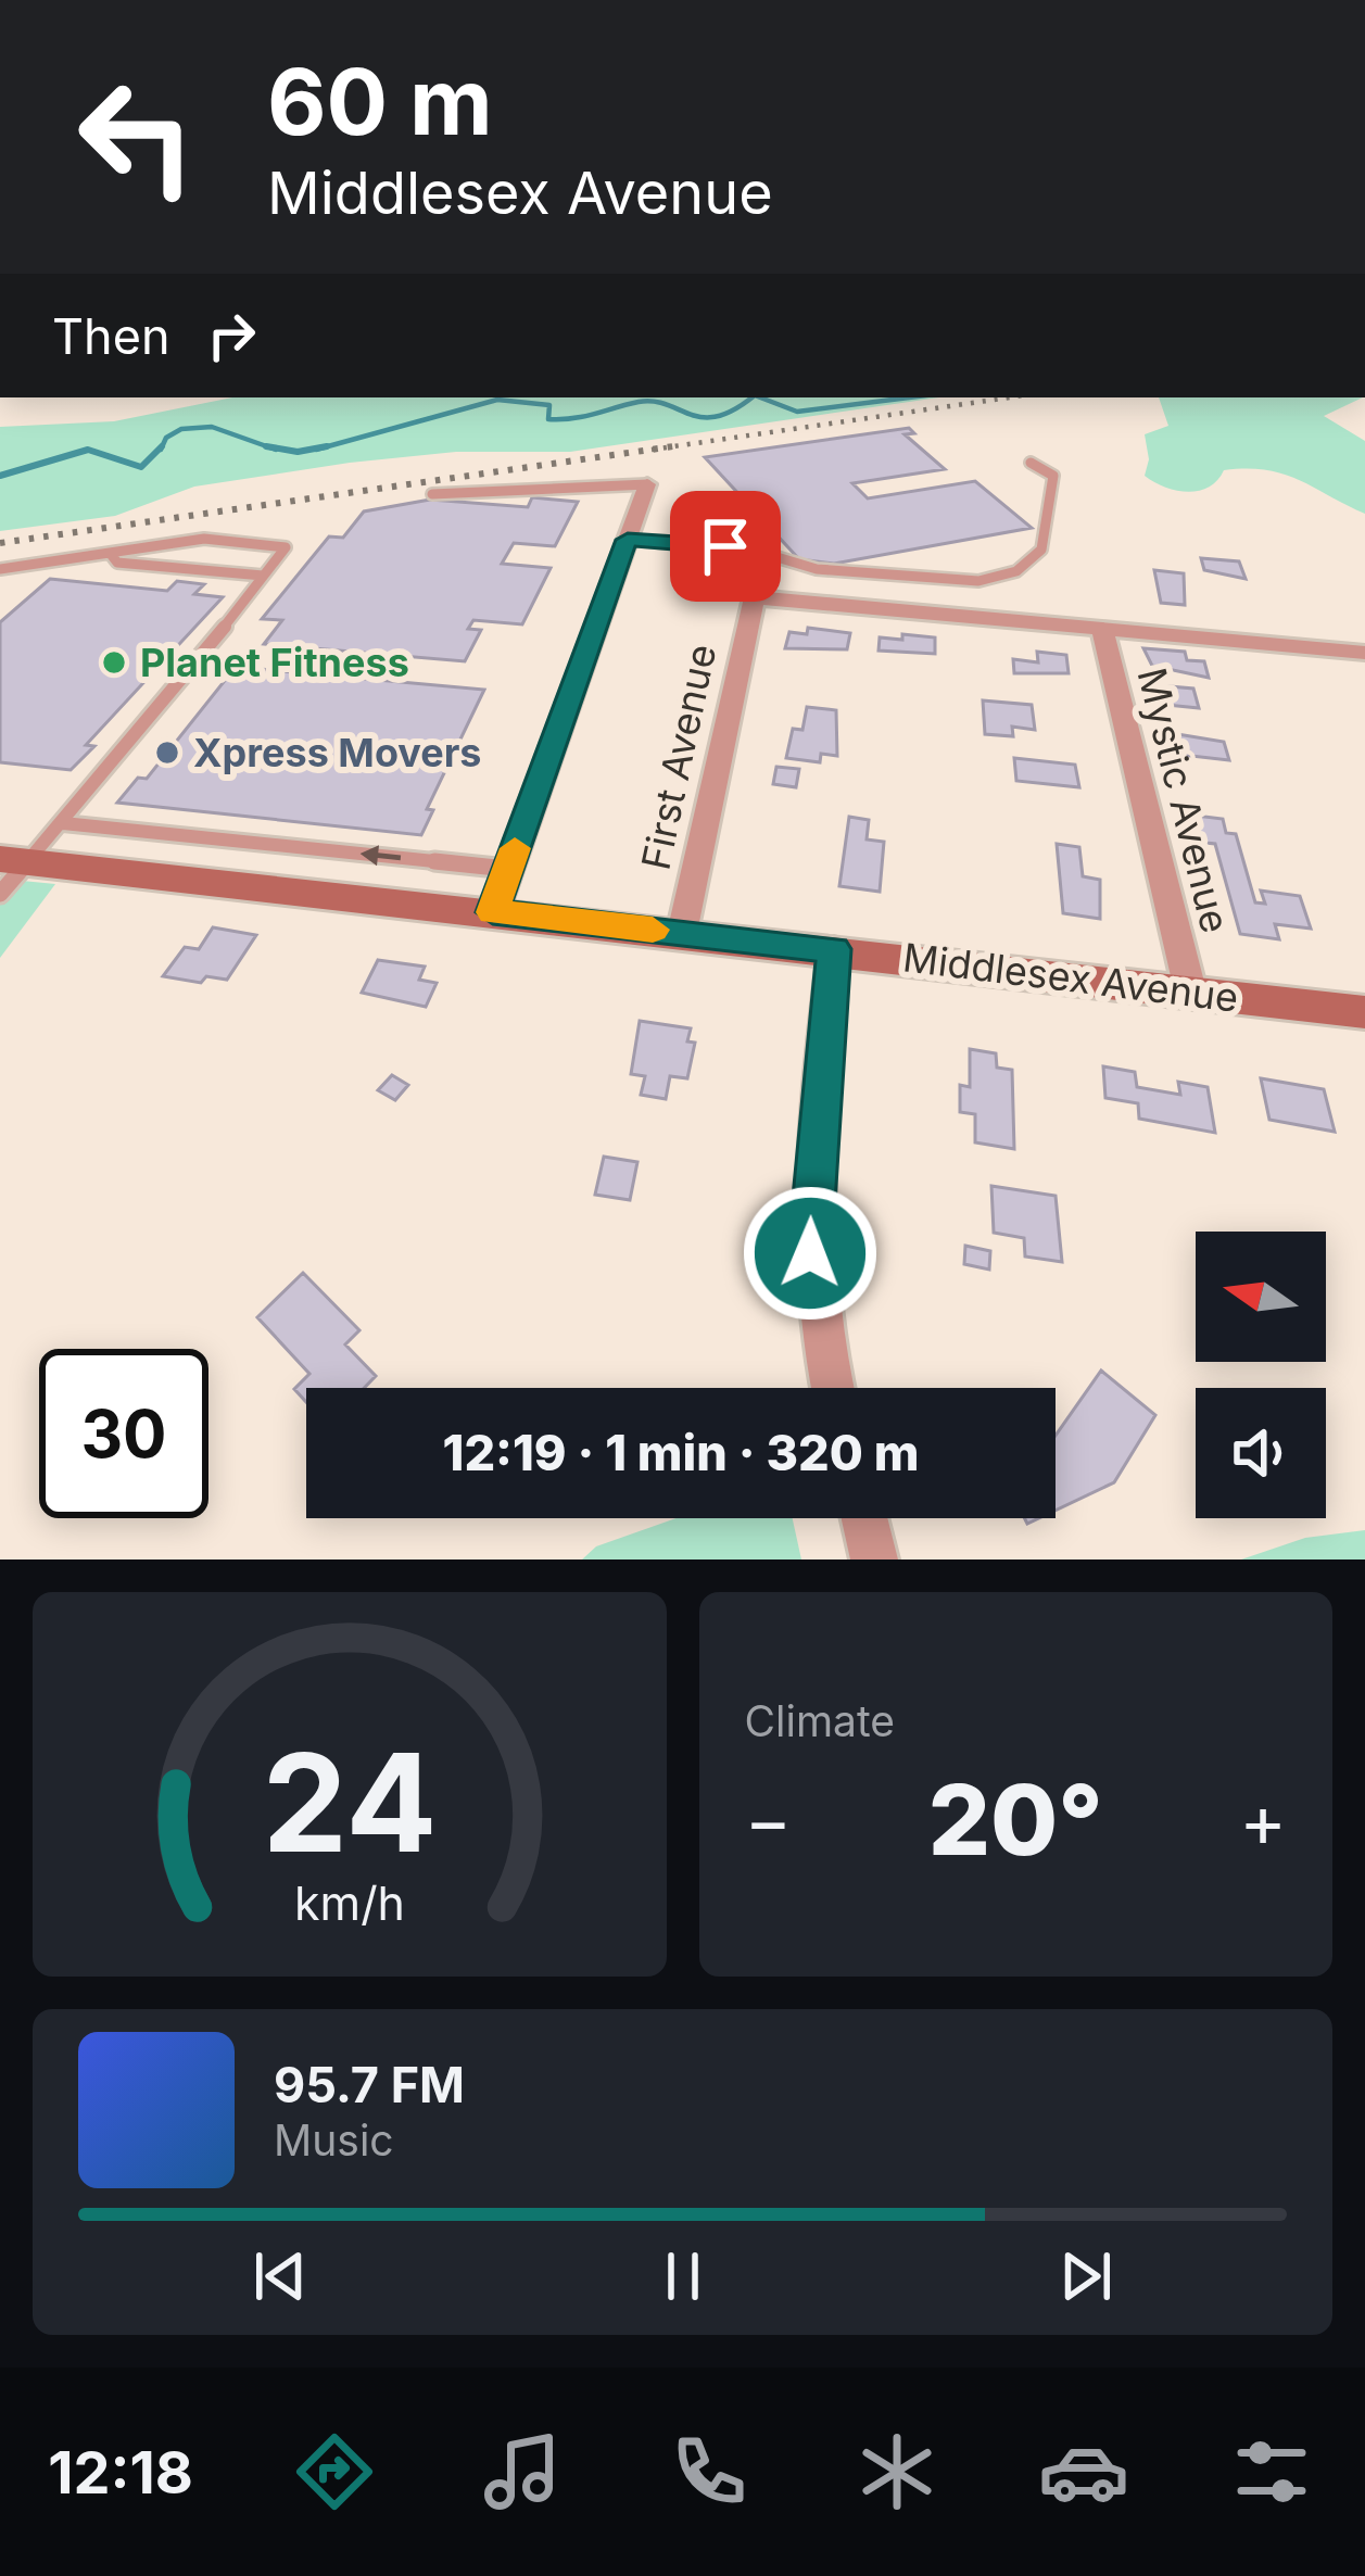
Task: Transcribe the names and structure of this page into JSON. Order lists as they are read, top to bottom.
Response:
{
  "streets": {
    "main road": ["Middlesex Avenue"],
    "street": ["First Avenue", "Mystic Avenue"]
  },
  "crossings": [
    ["First Avenue", "Mystic Avenue"],
    ["First Avenue", "Middlesex Avenue"],
    ["Mystic Avenue", "Middlesex Avenue"]
  ],
  "places": ["Planet Fitness", "Xpress Movers"],
  "north": "left",
  "page": {
    "turn": ["60 m", "Middlesex Avenue"],
    "then": "Then",
    "limit": "30",
    "trip": "12:19 · 1 min · 320 m",
    "tile": "Climate",
    "heat": ["−", "20°", "+"],
    "song": ["95.7 FM", "Music"],
    "tabs": "12:18",
    "gauge": ["24", "km/h"]
  }
}
